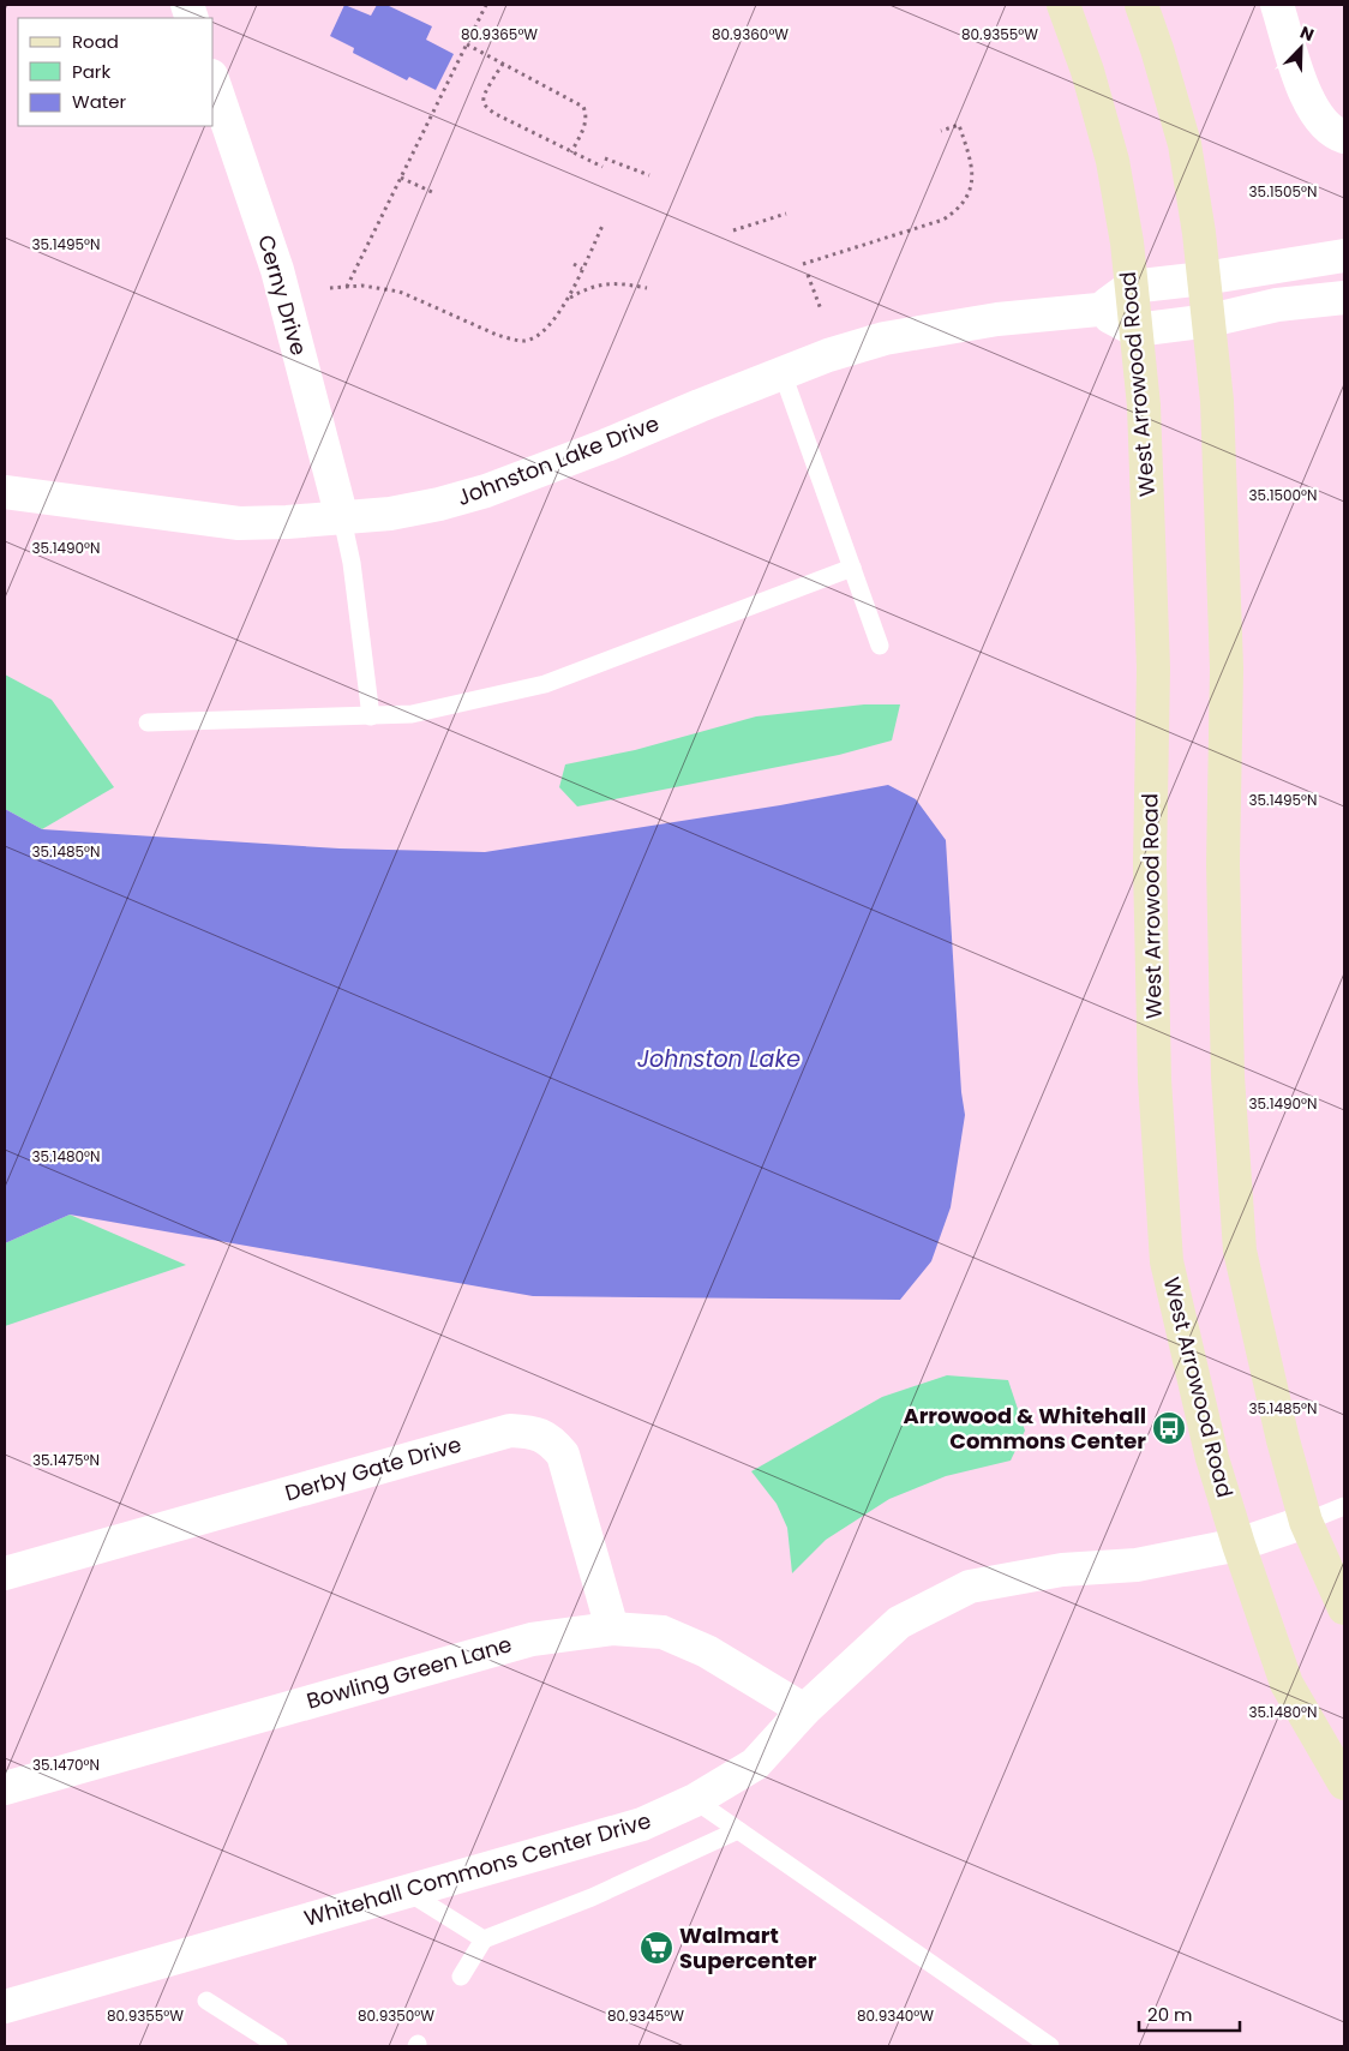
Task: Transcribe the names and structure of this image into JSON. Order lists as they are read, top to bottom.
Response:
{
  "streets": {
    "main road": ["West Arrowood Road"],
    "street": [
      "Cerny Drive",
      "Johnston Lake Drive",
      "Derby Gate Drive",
      "Bowling Green Lane",
      "Whitehall Commons Center Drive"
    ]
  },
  "crossings": [
    ["Cerny Drive", "Johnston Lake Drive"],
    ["West Arrowood Road", "Whitehall Commons Center Drive"],
    ["Derby Gate Drive", "Bowling Green Lane"],
    ["Bowling Green Lane", "Whitehall Commons Center Drive"]
  ],
  "water": ["Johnston Lake"],
  "places": {
    "bus stop": ["Arrowood & Whitehall Commons Center"],
    "supermarket": ["Walmart Supercenter"]
  },
  "legend": ["Road", "Park", "Water"],
  "scale_bar": "20 m",
  "north": "top right",
  "coordinates": [
    "80.9365°W",
    "80.9360°W",
    "80.9355°W",
    "35.1505°N",
    "35.1495°N",
    "35.1500°N",
    "35.1490°N",
    "35.1485°N",
    "35.1480°N",
    "35.1475°N",
    "35.1470°N",
    "80.9350°W",
    "80.9345°W",
    "80.9340°W"
  ]
}
